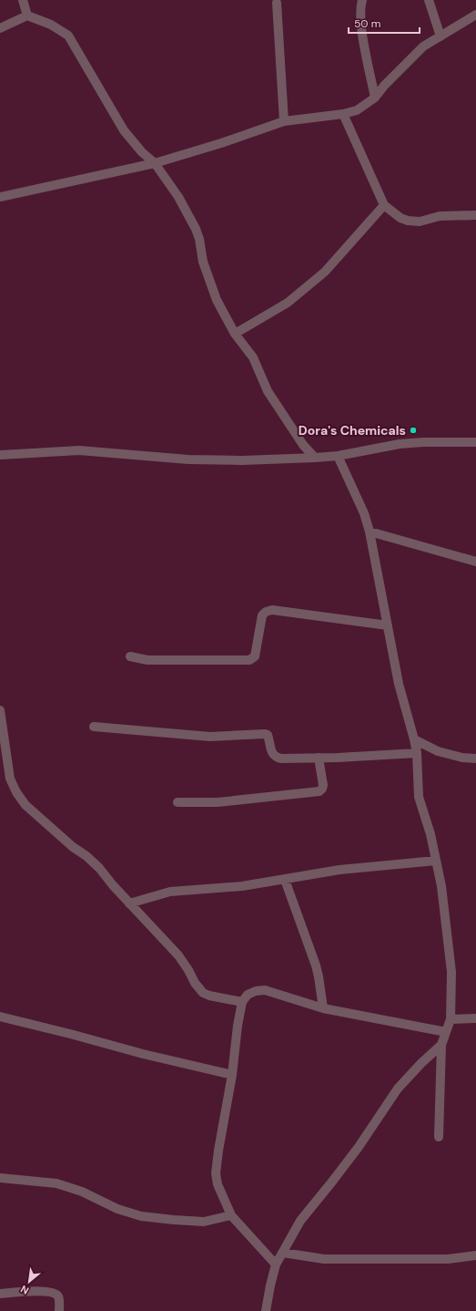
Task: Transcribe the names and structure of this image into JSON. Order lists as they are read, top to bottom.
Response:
{
  "places": ["Dora's Chemicals"],
  "scale_bar": "50 m",
  "north": "bottom left"
}
